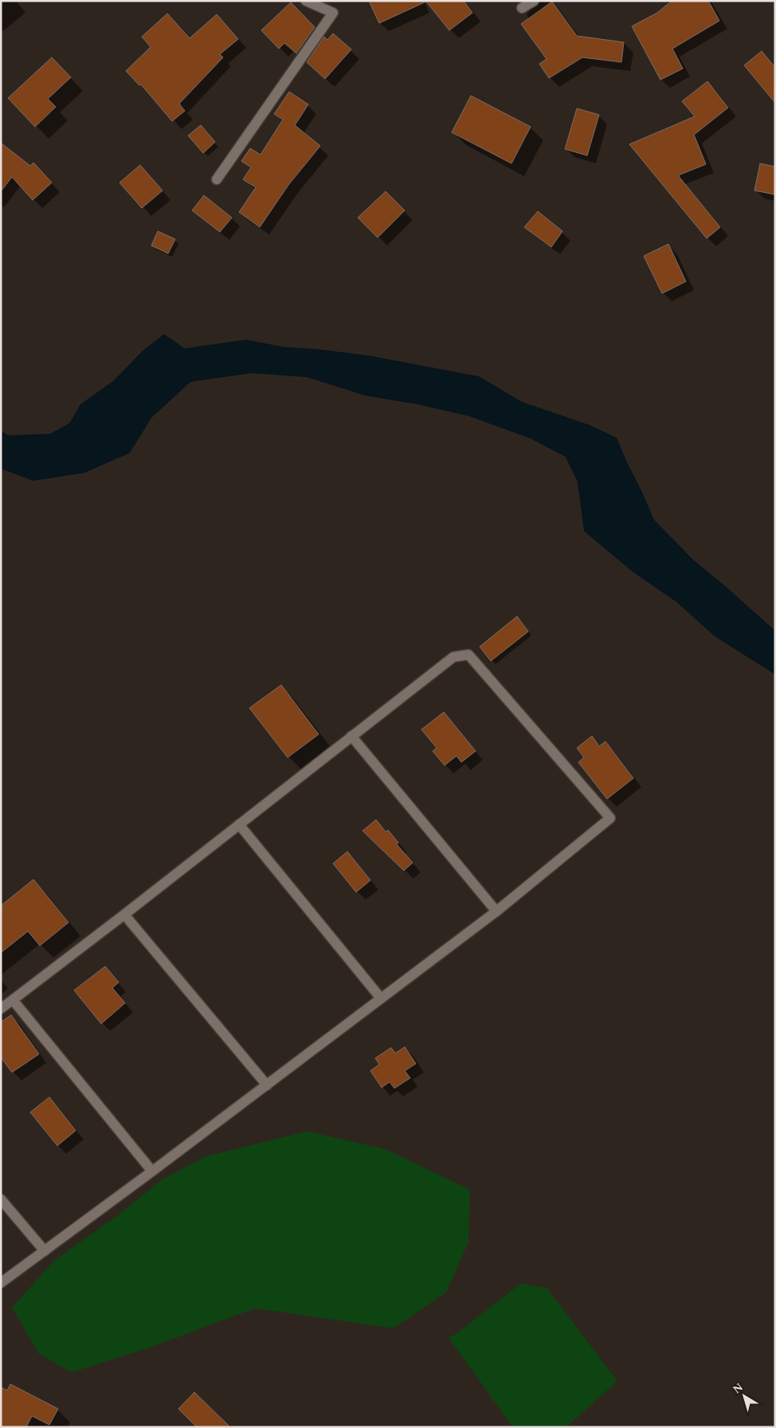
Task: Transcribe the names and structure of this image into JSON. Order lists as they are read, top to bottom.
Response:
{
  "north": "top left"
}
